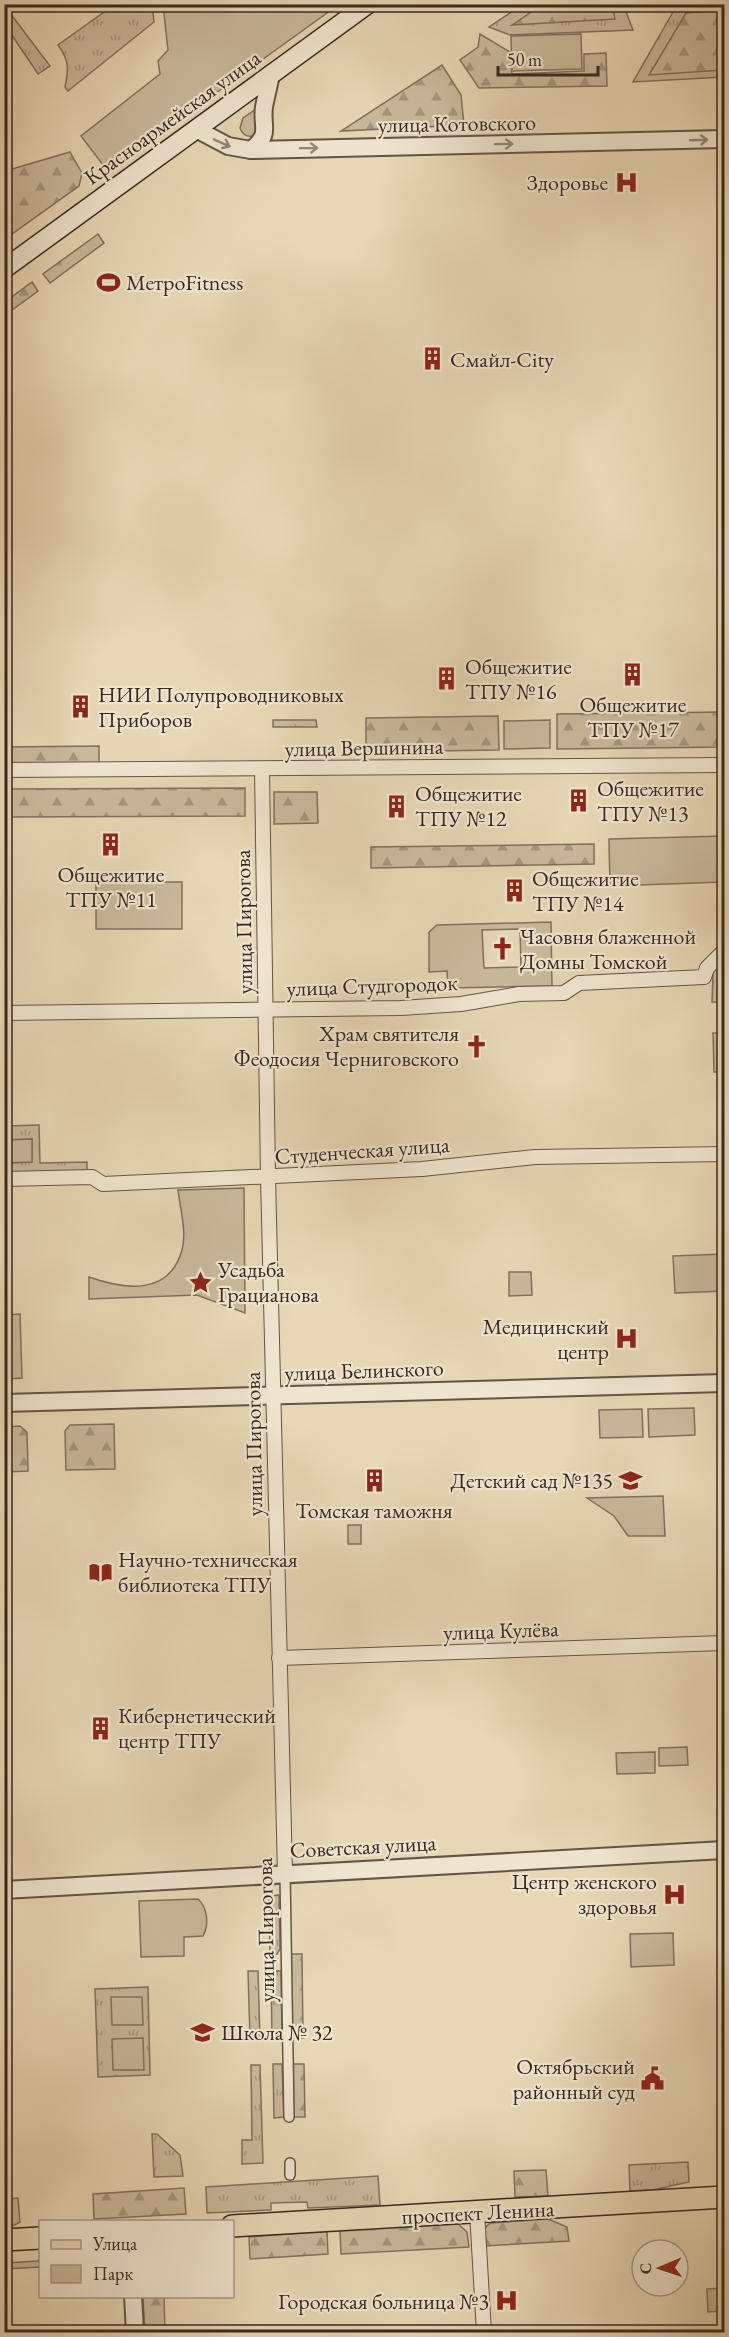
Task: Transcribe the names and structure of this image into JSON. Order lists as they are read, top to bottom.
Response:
{
  "streets": {
    "main road": ["Красноармейская улица", "проспект Ленина"],
    "street": [
      "улица Котовского",
      "улица Вершинина",
      "улица Пирогова",
      "улица Студгородок",
      "Студенческая улица",
      "улица Белинского",
      "улица Кулёва",
      "Советская улица"
    ]
  },
  "crossings": [
    ["Красноармейская улица", "улица Котовского"],
    ["улица Вершинина", "улица Пирогова"],
    ["улица Пирогова", "улица Студгородок"],
    ["улица Пирогова", "Студенческая улица"],
    ["улица Пирогова", "улица Белинского"],
    ["улица Пирогова", "улица Кулёва"],
    ["улица Пирогова", "Советская улица"]
  ],
  "one_way": ["улица Котовского"],
  "places": {
    "hospital": [
      "Здоровье",
      "Медицинский центр",
      "Центр женского здоровья",
      "Городская больница №3"
    ],
    "sports": ["МетроFitness"],
    "building": [
      "Смайл-City",
      "Общежитие ТПУ №17",
      "Общежитие ТПУ №16",
      "НИИ Полупроводниковых Приборов",
      "Общежитие ТПУ №13",
      "Общежитие ТПУ №12",
      "Общежитие ТПУ №11",
      "Общежитие ТПУ №14",
      "Томская таможня",
      "Кибернетический центр ТПУ"
    ],
    "church": ["Часовня блаженной Домны Томской", "Храм святителя Феодосия Черниговского"],
    "place": ["Усадьба Грацианова"],
    "school or university": ["Детский сад №135", "Школа № 32"],
    "library": ["Научно-техническая библиотека ТПУ"],
    "public building": ["Октябрьский районный суд"]
  },
  "legend": ["Улица", "Парк"],
  "scale_bar": "50 m",
  "north": "left"
}
